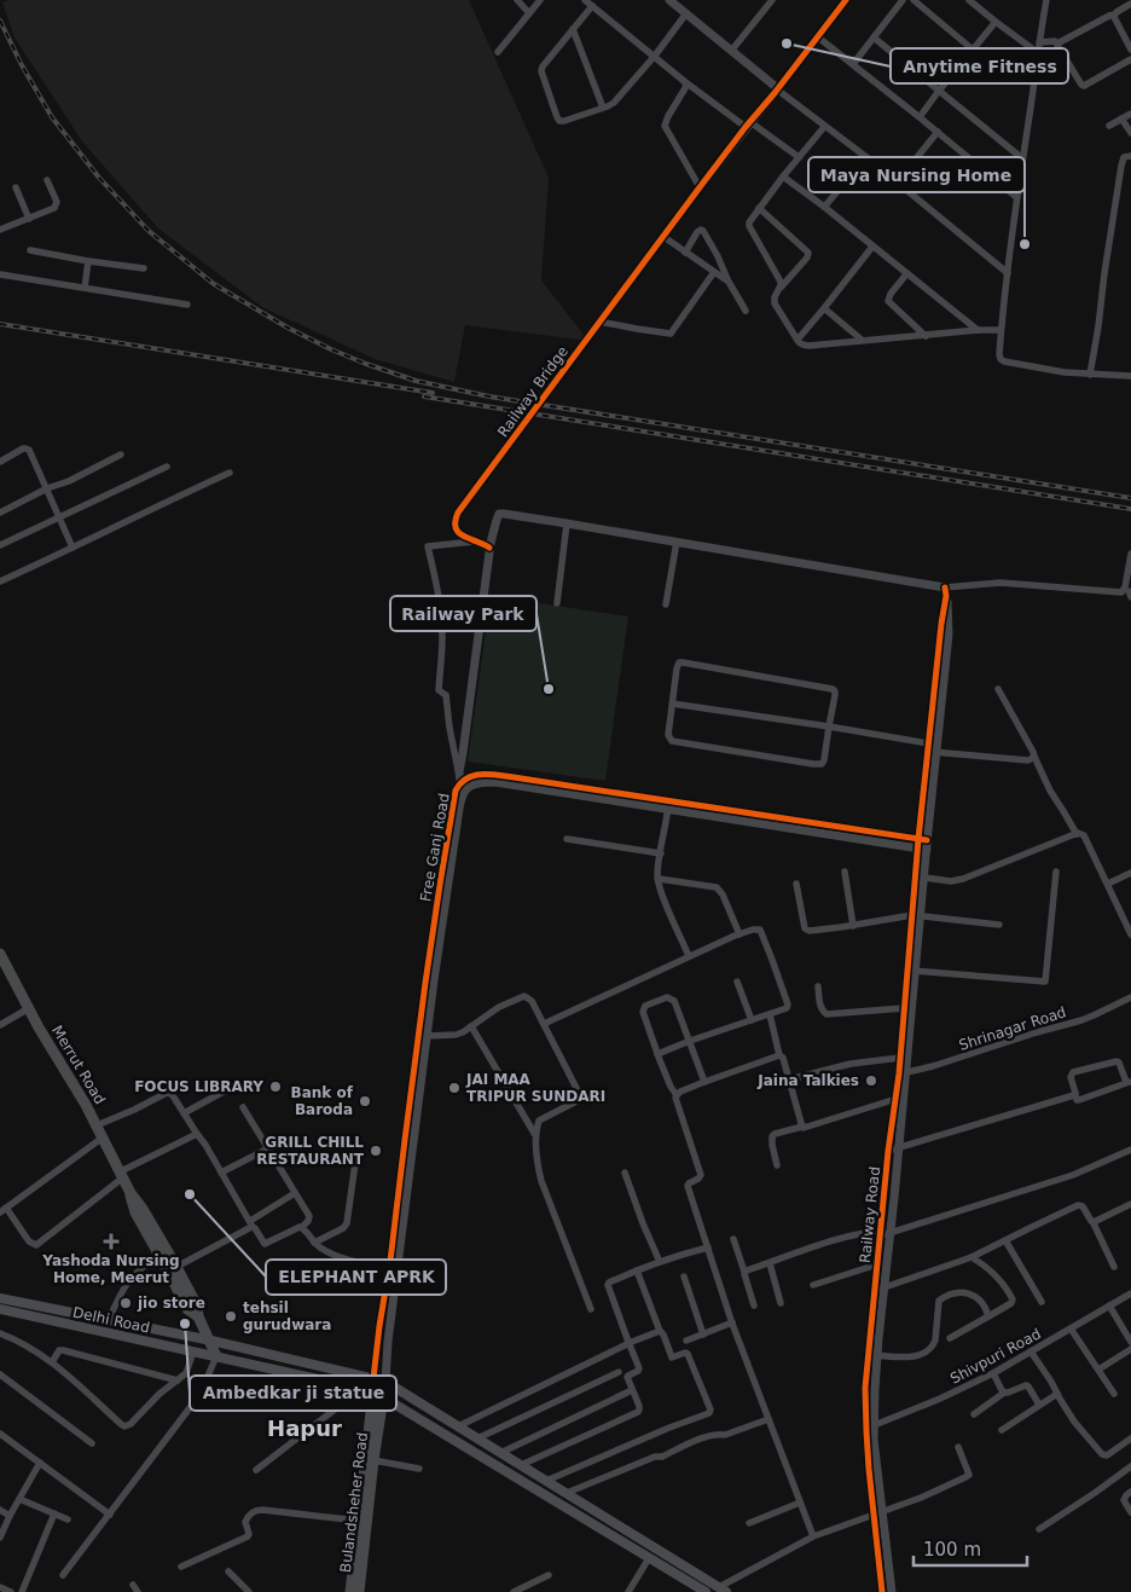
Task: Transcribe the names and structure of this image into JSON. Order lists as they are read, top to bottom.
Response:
{
  "streets": {
    "main road": ["Merrut Road", "Delhi Road", "Bulandsheher Road"],
    "street": [
      "Railway Bridge",
      "Free Ganj Road",
      "Shrinagar Road",
      "Railway Road",
      "Shivpuri Road"
    ]
  },
  "crossings": [
    ["Free Ganj Road", "Railway Road"],
    ["Free Ganj Road", "Delhi Road"],
    ["Shrinagar Road", "Railway Road"],
    ["Merrut Road", "Delhi Road"],
    ["Railway Road", "Shivpuri Road"],
    ["Delhi Road", "Bulandsheher Road"]
  ],
  "districts": ["Hapur"],
  "places": {
    "other": [
      "Anytime Fitness",
      "Maya Nursing Home",
      "Railway Park",
      "Jaina Talkies",
      "FOCUS LIBRARY",
      "JAI MAA TRIPUR SUNDARI",
      "Bank of Baroda",
      "GRILL CHILL RESTAURANT",
      "ELEPHANT APRK",
      "jio store",
      "tehsil gurudwara",
      "Ambedkar ji statue"
    ],
    "health": ["Yashoda Nursing Home, Meerut"]
  },
  "scale_bar": "100 m"
}
